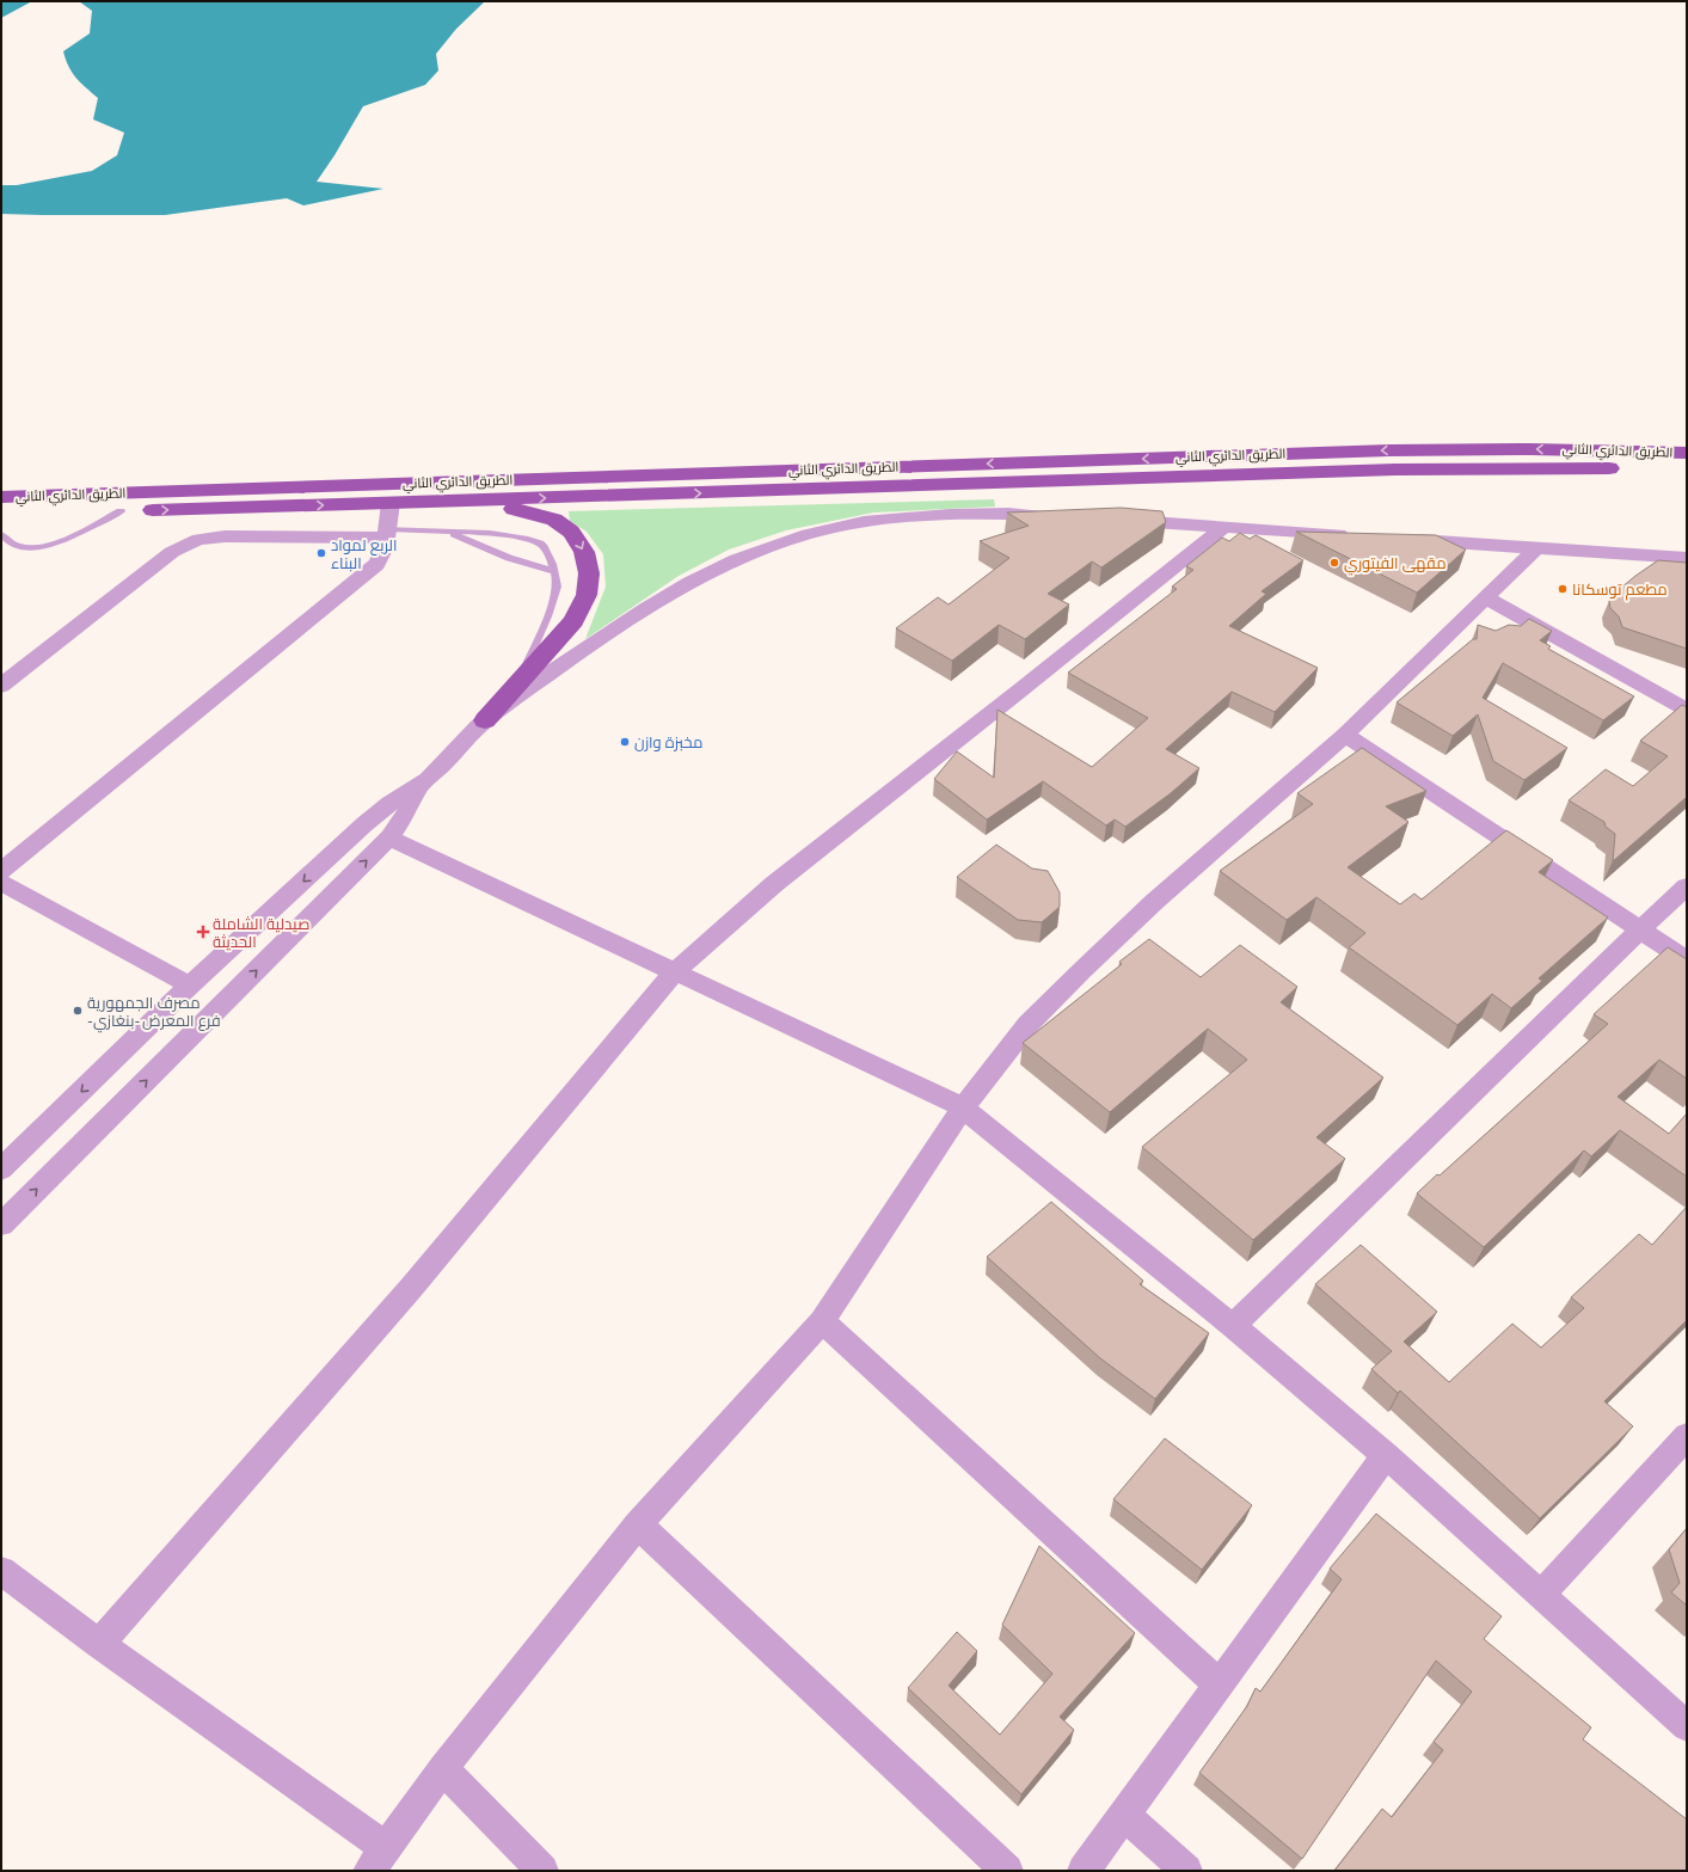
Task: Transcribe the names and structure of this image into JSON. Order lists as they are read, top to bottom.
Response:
{
  "streets": {
    "main road": ["الطريق الدائري الثاني"]
  },
  "places": {
    "other": [
      "الربع لمواد البناء",
      "مقهى الفيتوري",
      "مطعم توسكانا",
      "مخبزة وازن",
      "مصرف الجمهورية -فرع المعرض -بنغازي"
    ],
    "health": ["صيدلية الشاملة الحديثة"]
  }
}
